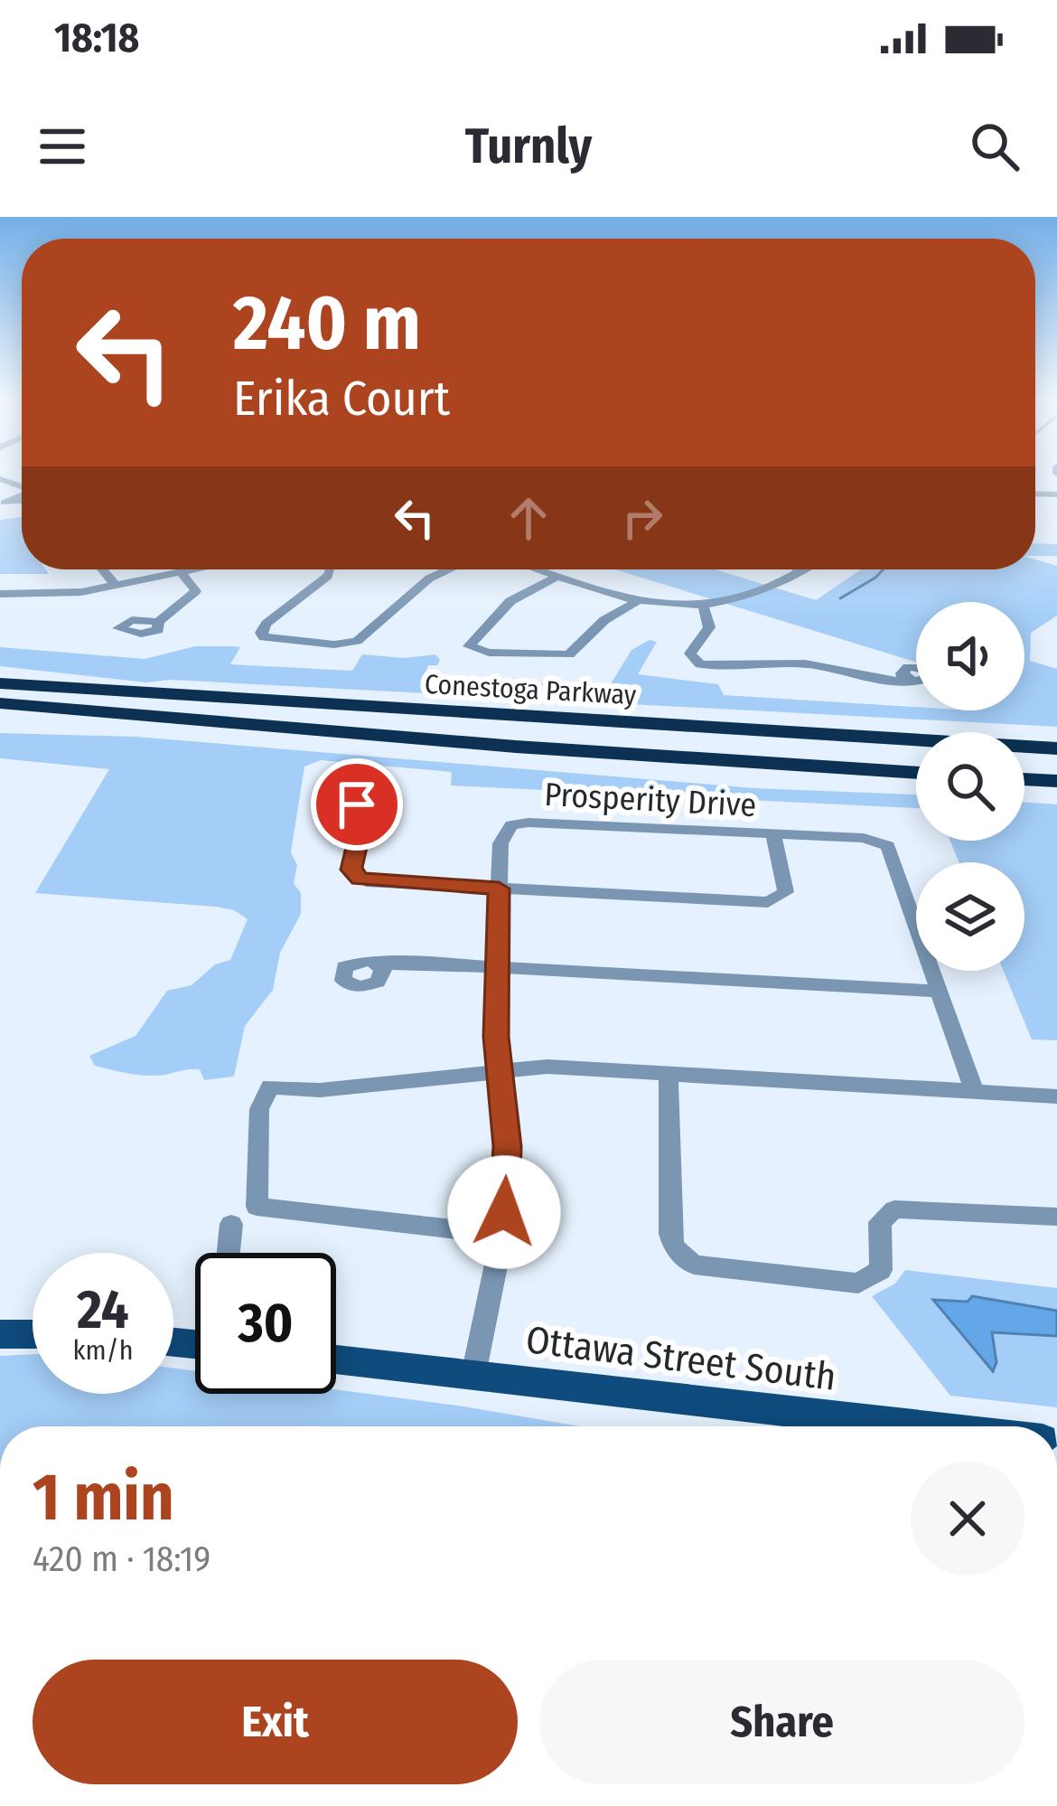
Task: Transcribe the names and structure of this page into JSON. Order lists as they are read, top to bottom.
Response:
{
  "streets": {
    "highway": ["Conestoga Parkway"],
    "main road": ["Ottawa Street South"],
    "street": ["Prosperity Drive"]
  },
  "crossings": [
    ["Prosperity Drive", "Ottawa Street South"]
  ],
  "page": {
    "status": "18:18",
    "header": "Turnly",
    "turn": ["240 m", "Erika Court"],
    "speed": "24 km/h",
    "limit": "30",
    "heading": ["1 min", "420 m · 18:19"],
    "buttons": ["Exit", "Share"]
  }
}
